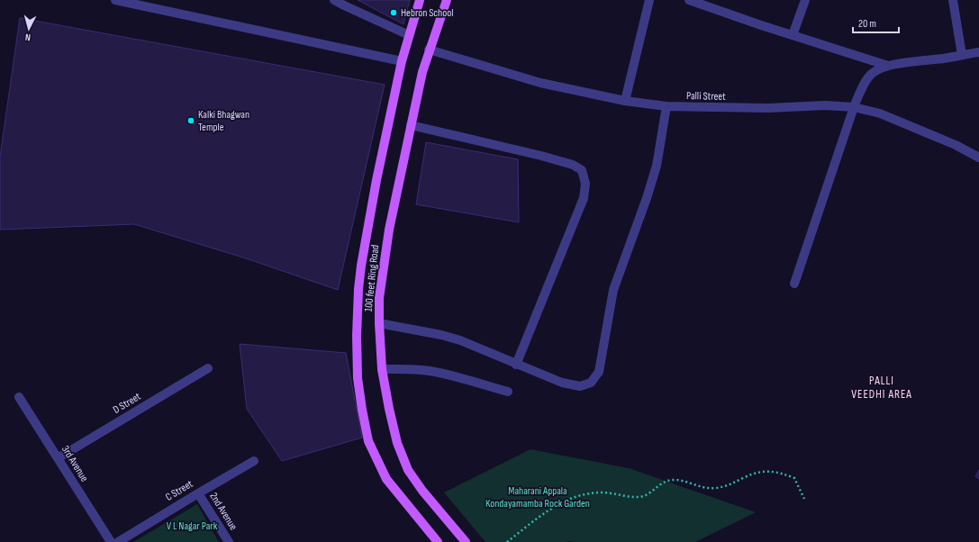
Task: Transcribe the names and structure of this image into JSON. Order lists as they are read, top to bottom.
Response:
{
  "streets": {
    "main road": ["100 feet Ring Road"],
    "street": [
      "Palli Street",
      "D Street",
      "3rd Avenue",
      "C Street",
      "2nd Avenue"
    ]
  },
  "crossings": [
    ["Palli Street", "100 feet Ring Road"],
    ["D Street", "3rd Avenue"],
    ["C Street", "2nd Avenue"]
  ],
  "districts": ["PALLI VEEDHI AREA"],
  "parks": ["Maharani Appala Kondayamamba Rock Garden", "V L Nagar Park"],
  "places": ["Hebron School", "Kalki Bhagwan Temple"],
  "scale_bar": "20 m",
  "north": "bottom"
}
